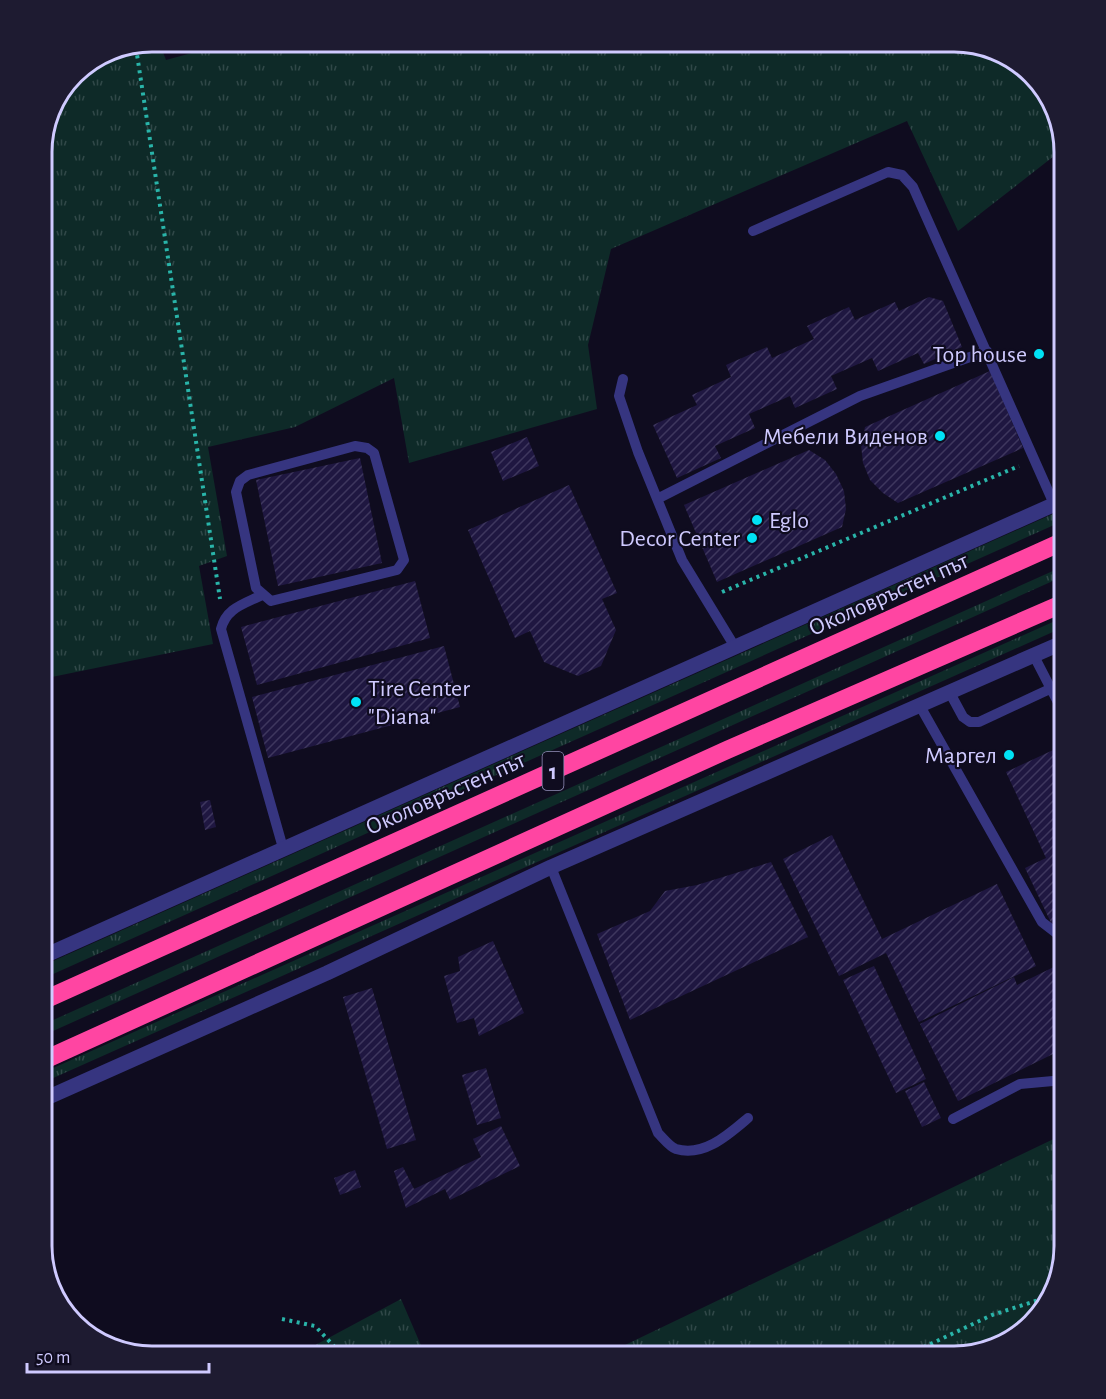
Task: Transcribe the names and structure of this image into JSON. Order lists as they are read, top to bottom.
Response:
{
  "streets": {
    "highway": ["Околовръстен път", "1"]
  },
  "places": [
    "Top house",
    "Мебели Виденов",
    "Eglo",
    "Decor Center",
    "Tire Center \"Diana\"",
    "Маргел"
  ],
  "scale_bar": "50 m"
}
